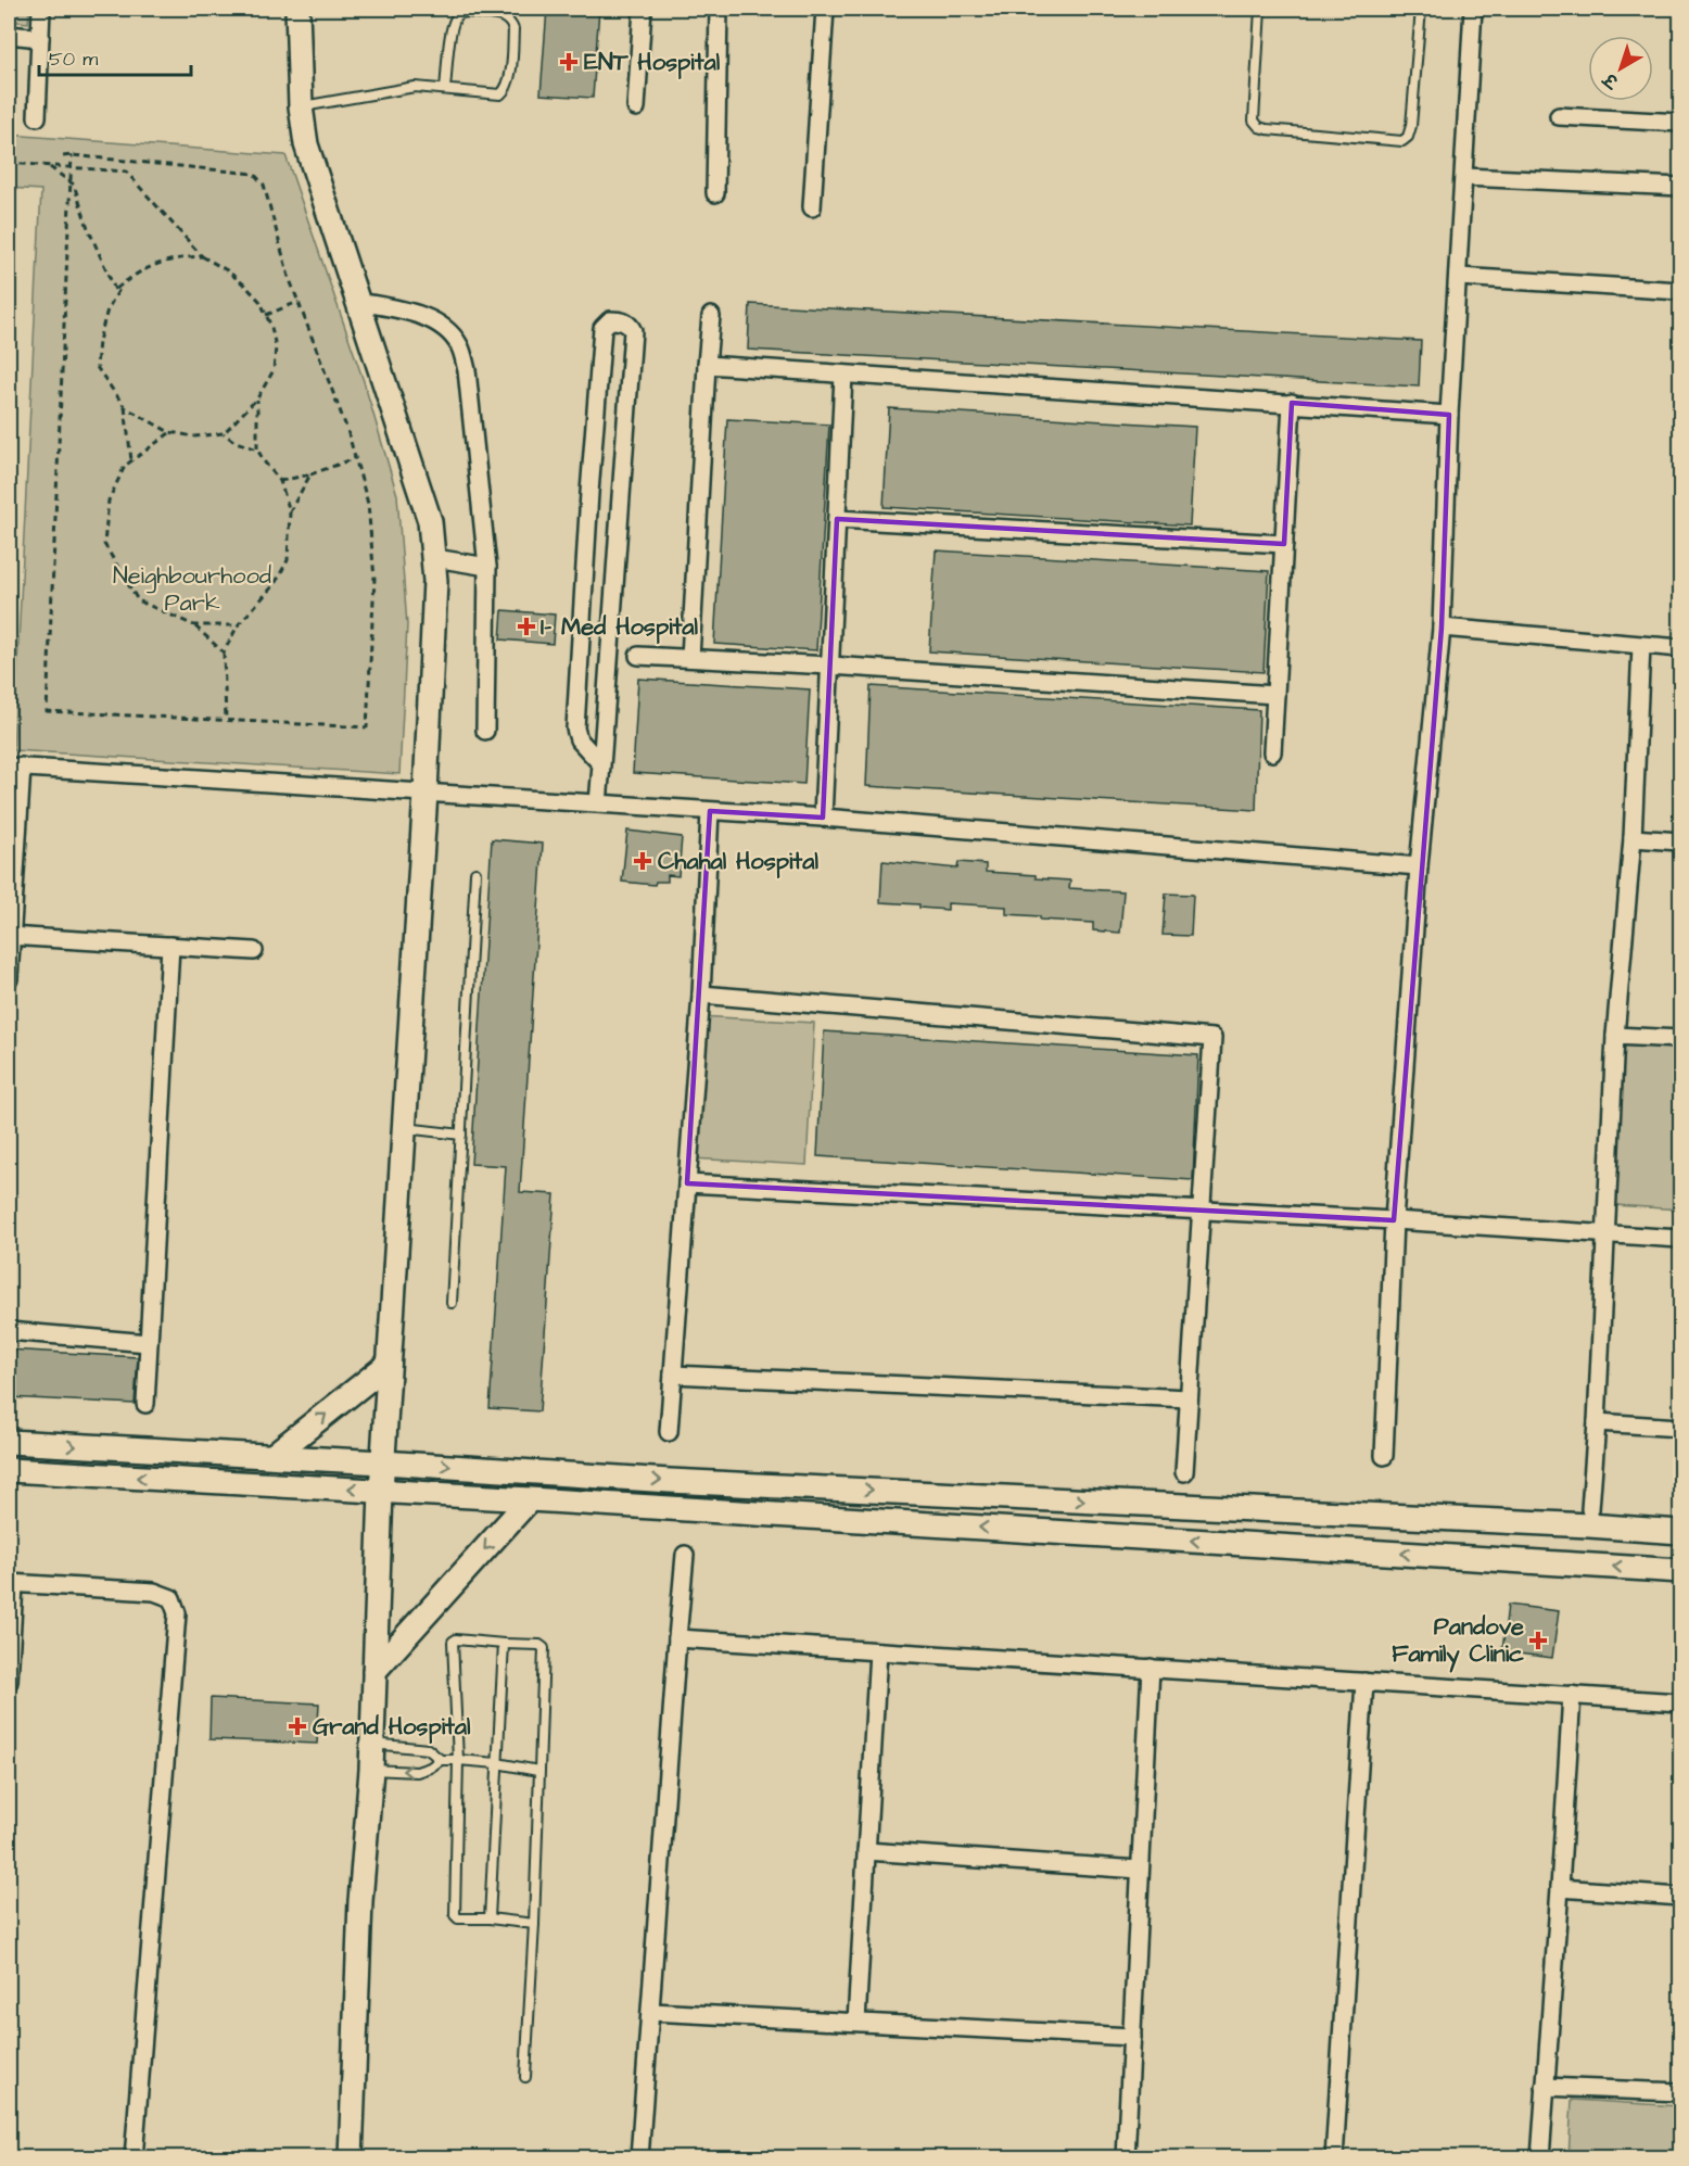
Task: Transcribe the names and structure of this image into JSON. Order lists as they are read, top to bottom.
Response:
{
  "parks": ["Neighbourhood Park"],
  "places": {
    "health": [
      "ENT Hospital",
      "I- Med Hospital",
      "Chahal Hospital",
      "Pandove Family Clinic",
      "Grand Hospital"
    ]
  },
  "scale_bar": "50 m",
  "north": "bottom left"
}
